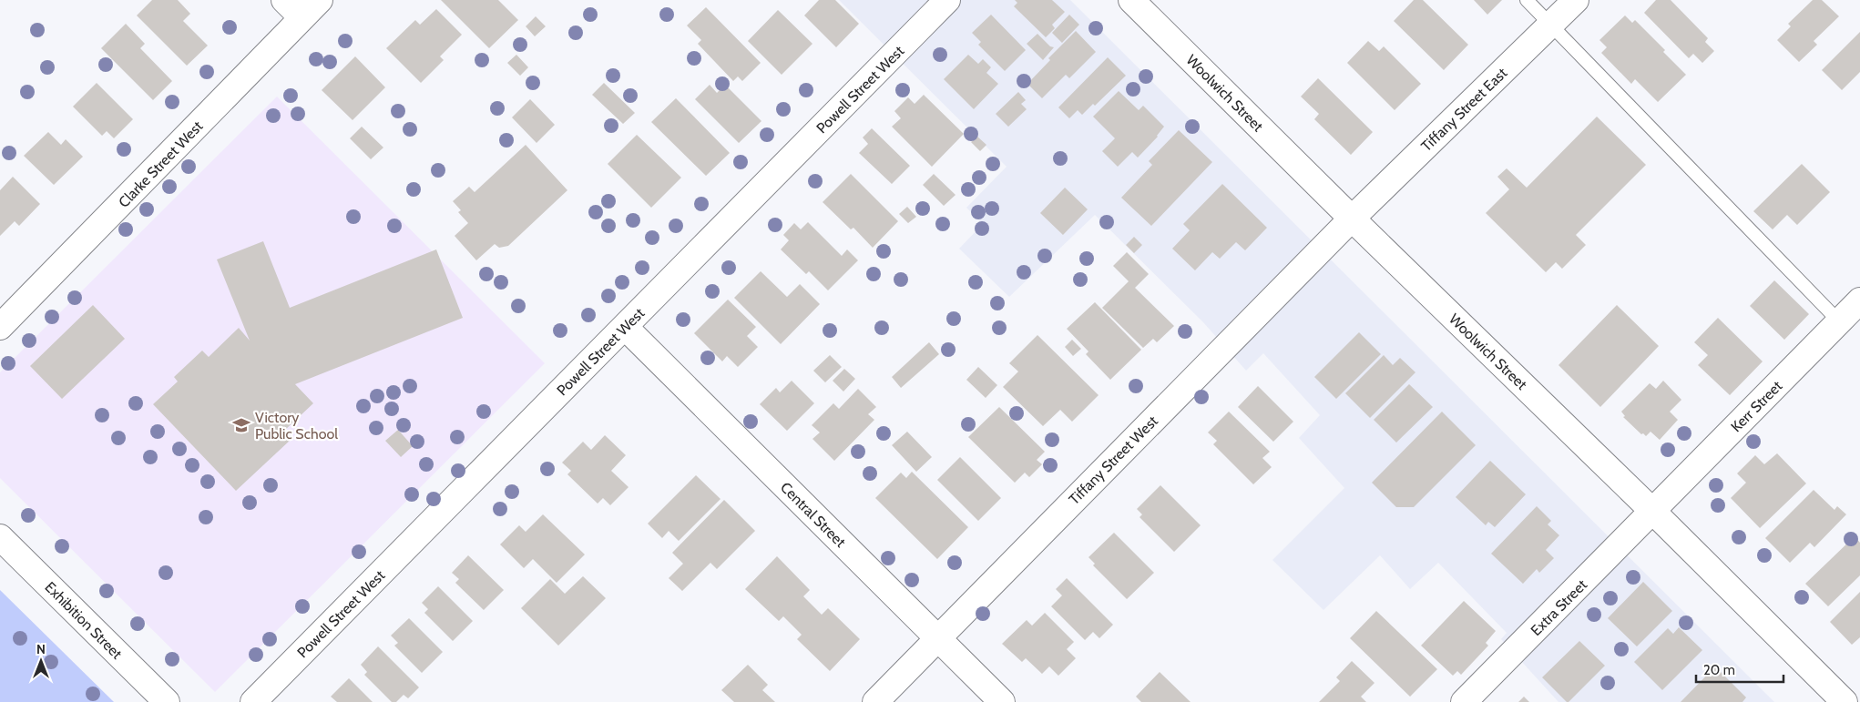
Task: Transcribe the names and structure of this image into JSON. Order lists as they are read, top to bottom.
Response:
{
  "streets": {
    "street": [
      "Powell Street West",
      "Woolwich Street",
      "Tiffany Street East",
      "Clarke Street West",
      "Kerr Street",
      "Tiffany Street West",
      "Central Street",
      "Extra Street",
      "Exhibition Street"
    ]
  },
  "crossings": [
    ["Powell Street West", "Central Street"],
    ["Woolwich Street", "Tiffany Street East"],
    ["Woolwich Street", "Kerr Street"],
    ["Woolwich Street", "Tiffany Street West"],
    ["Woolwich Street", "Extra Street"],
    ["Tiffany Street East", "Tiffany Street West"],
    ["Kerr Street", "Extra Street"],
    ["Tiffany Street West", "Central Street"]
  ],
  "places": {
    "school or university": ["Victory Public School"]
  },
  "scale_bar": "20 m",
  "north": "top"
}
